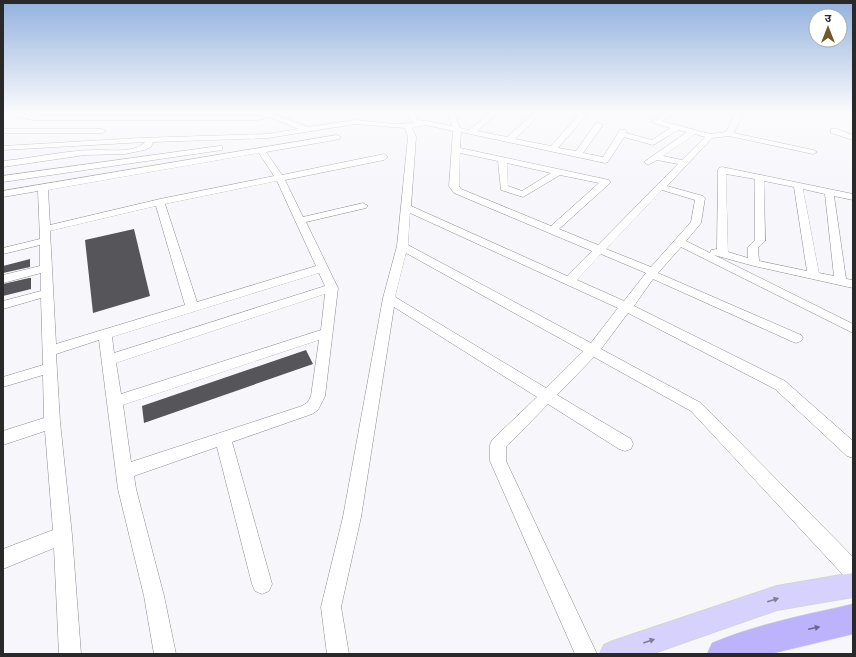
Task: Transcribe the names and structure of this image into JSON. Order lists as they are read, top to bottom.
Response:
{
  "north": "top"
}
